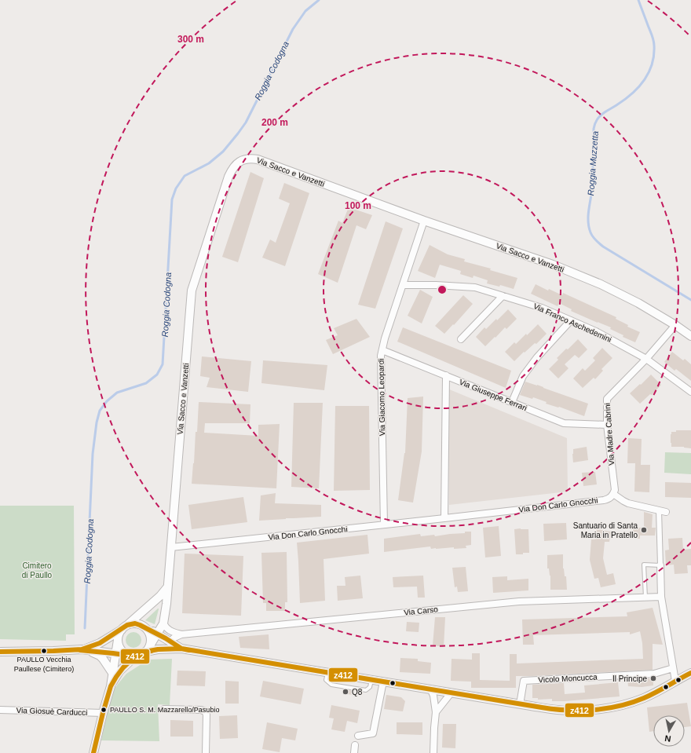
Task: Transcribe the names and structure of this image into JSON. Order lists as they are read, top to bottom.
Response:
{
  "streets": {
    "street": [
      "Via Sacco e Vanzetti",
      "Via Franco Aschedemini",
      "Via Giuseppe Ferrari",
      "Via Giacomo Leopardi",
      "Via Madre Cabrini",
      "Via Don Carlo Gnocchi",
      "Via Carso",
      "Vicolo Moncucca",
      "Via Giosuè Carducci"
    ]
  },
  "crossings": [
    ["Via Sacco e Vanzetti", "Via Giacomo Leopardi"],
    ["Via Sacco e Vanzetti", "Via Madre Cabrini"],
    ["Via Sacco e Vanzetti", "Via Don Carlo Gnocchi"],
    ["Via Sacco e Vanzetti", "Via Carso"],
    ["Via Franco Aschedemini", "Via Giacomo Leopardi"],
    ["Via Franco Aschedemini", "Via Madre Cabrini"],
    ["Via Giuseppe Ferrari", "Via Giacomo Leopardi"],
    ["Via Giuseppe Ferrari", "Via Madre Cabrini"],
    ["Via Giacomo Leopardi", "Via Don Carlo Gnocchi"],
    ["Via Madre Cabrini", "Via Don Carlo Gnocchi"]
  ],
  "water": ["Roggia Codogna", "Roggia Muzzetta"],
  "parks": ["Cimitero di Paullo"],
  "places": [
    "Santuario di Santa Maria in Pratello",
    "PAULLO Vecchia Paullese (Cimitero)",
    "Il Principe",
    "Q8",
    "PAULLO S. M. Mazzarello/Pasubio"
  ],
  "lines": ["transit line z412"],
  "north": "bottom",
  "rings": ["300 m", "200 m", "100 m"]
}
